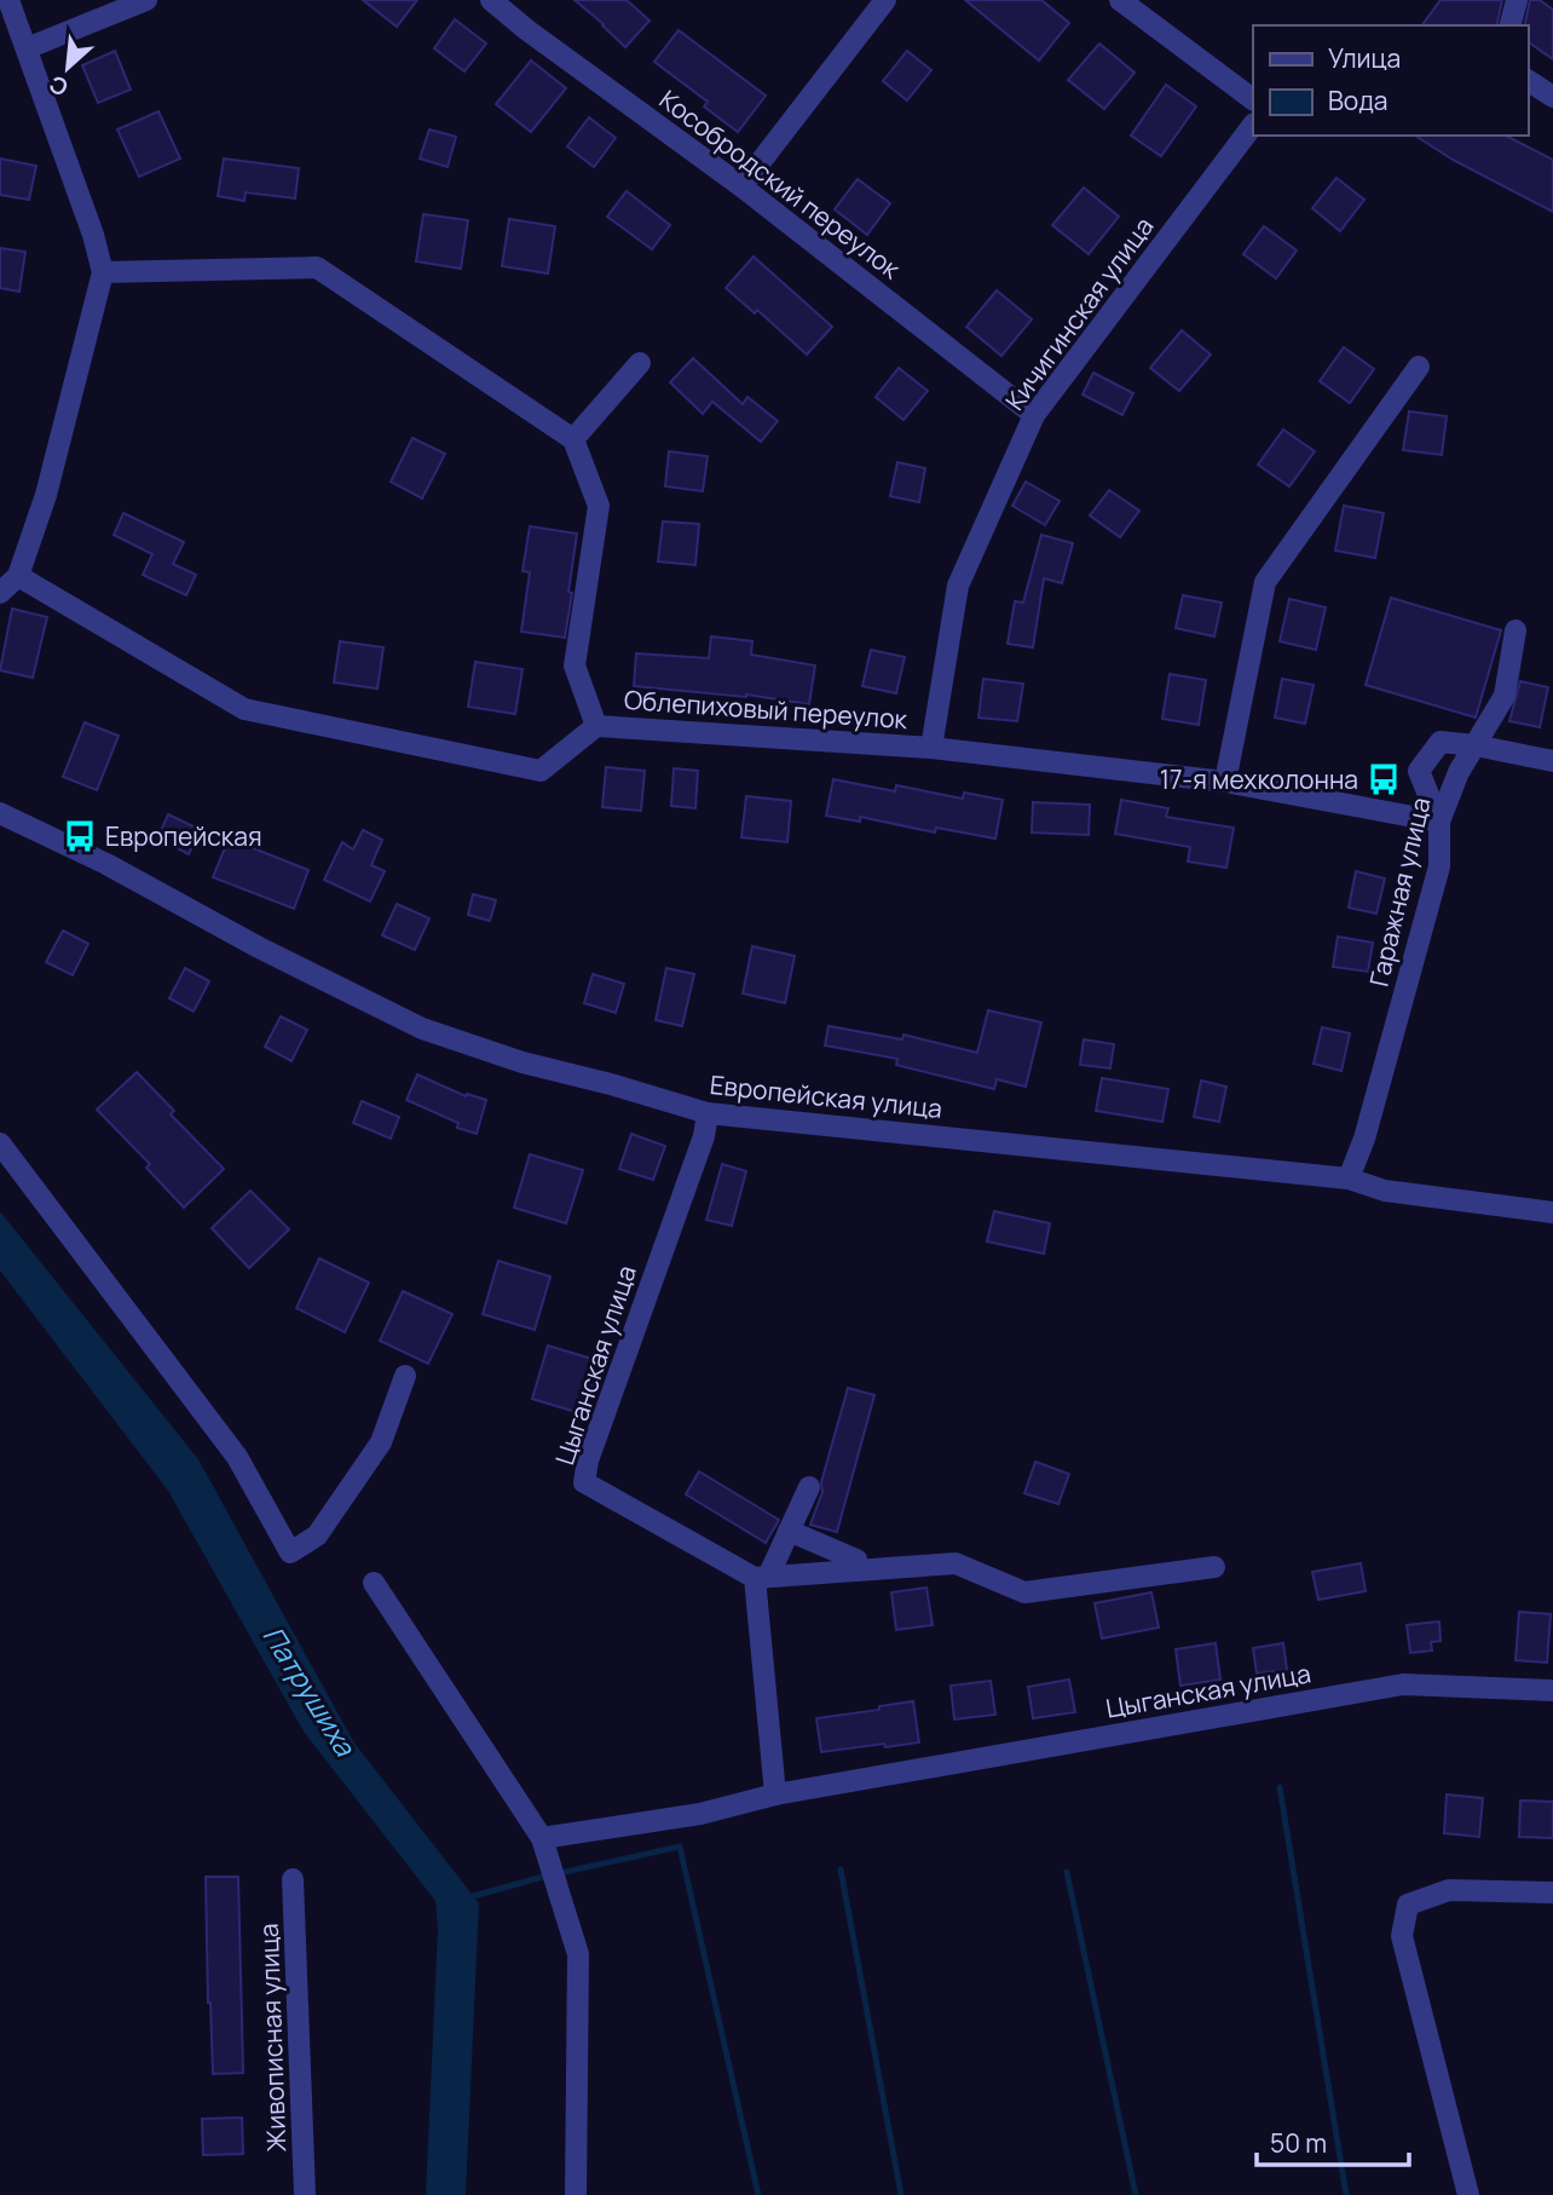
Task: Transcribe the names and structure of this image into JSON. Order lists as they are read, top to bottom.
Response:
{
  "streets": {
    "street": [
      "Кособродский переулок",
      "Кичигинская улица",
      "Облепиховый переулок",
      "Гаражная улица",
      "Европейская улица",
      "Цыганская улица",
      "Живописная улица"
    ]
  },
  "crossings": [
    ["Кособродский переулок", "Кичигинская улица"],
    ["Кичигинская улица", "Облепиховый переулок"],
    ["Облепиховый переулок", "Гаражная улица"],
    ["Гаражная улица", "Европейская улица"],
    ["Европейская улица", "Цыганская улица"]
  ],
  "water": ["Патрушиха"],
  "places": {
    "bus stop": ["17-я мехколонна", "Европейская"]
  },
  "legend": ["Улица", "Вода"],
  "scale_bar": "50 m",
  "north": "bottom left"
}
